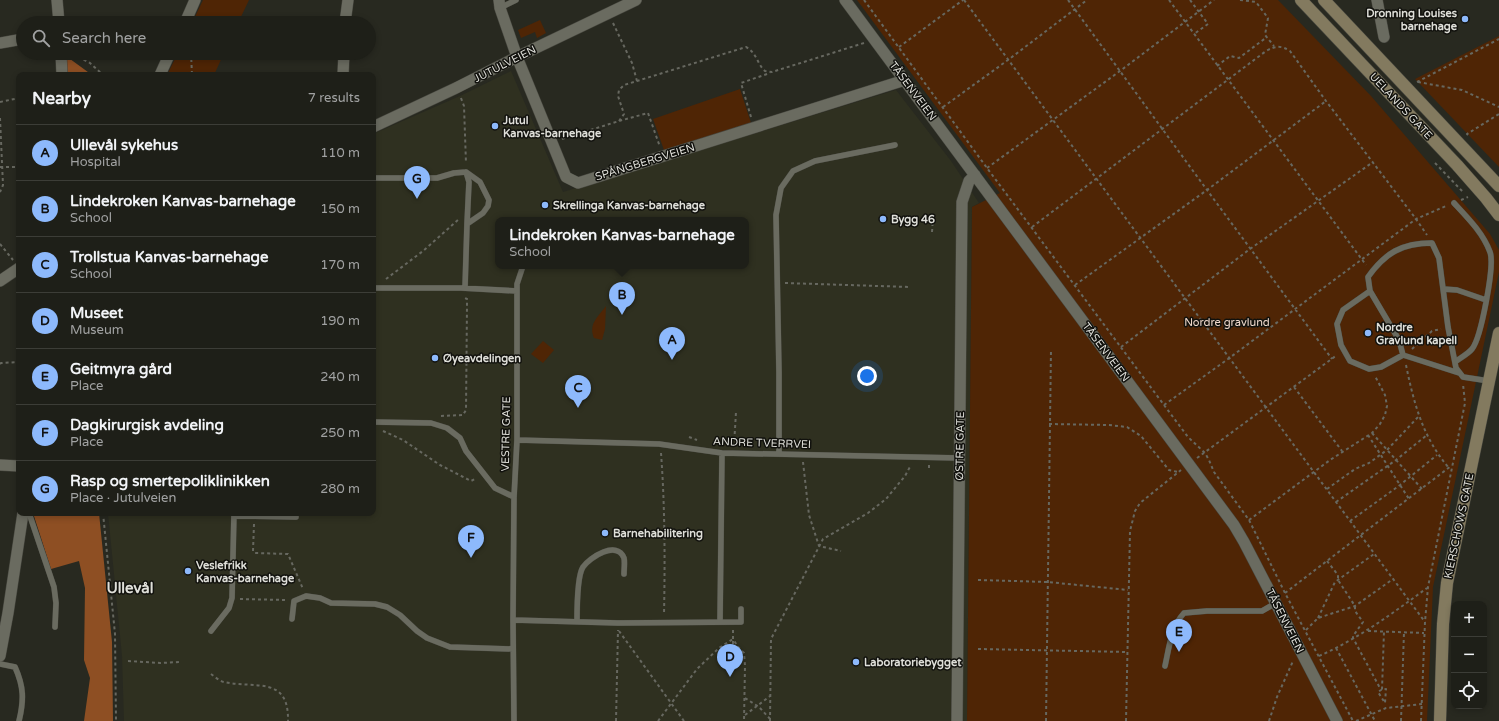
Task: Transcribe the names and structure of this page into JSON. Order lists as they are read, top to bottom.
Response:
{
  "streets": {
    "main road": ["UELANDS GATE", "KIERSCHOWS GATE"],
    "street": [
      "JUTULVEIEN",
      "TÅSENVEIEN",
      "SPÅNGBERGVEIEN",
      "ØSTRE GATE"
    ],
    "lane": ["VESTRE GATE", "ANDRE TVERRVEI"]
  },
  "crossings": [
    ["JUTULVEIEN", "SPÅNGBERGVEIEN"],
    ["TÅSENVEIEN", "SPÅNGBERGVEIEN"],
    ["TÅSENVEIEN", "ØSTRE GATE"],
    ["VESTRE GATE", "ANDRE TVERRVEI"],
    ["ANDRE TVERRVEI", "ØSTRE GATE"]
  ],
  "districts": ["Ullevål"],
  "parks": ["Nordre gravlund"],
  "places": [
    "Dronning Louises barnehage",
    "Jutul Kanvas-barnehage",
    "Skrellinga Kanvas-barnehage",
    "Bygg 46",
    "Nordre Gravlund kapell",
    "Øyeavdelingen",
    "Barnehabilitering",
    "Veslefrikk Kanvas-barnehage",
    "Laboratoriebygget"
  ],
  "page": {
    "search": "Search here",
    "heading": ["Nearby", "7 results"],
    "list": [
      {
        "mark": "A",
        "name": "Ullevål sykehus",
        "note": "Hospital",
        "value": "110 m"
      },
      {
        "mark": "B",
        "name": "Lindekroken Kanvas-barnehage",
        "note": "School",
        "value": "150 m"
      },
      {
        "mark": "C",
        "name": "Trollstua Kanvas-barnehage",
        "note": "School",
        "value": "170 m"
      },
      {
        "mark": "D",
        "name": "Museet",
        "note": "Museum",
        "value": "190 m"
      },
      {
        "mark": "E",
        "name": "Geitmyra gård",
        "note": "Place",
        "value": "240 m"
      },
      {
        "mark": "F",
        "name": "Dagkirurgisk avdeling",
        "note": "Place",
        "value": "250 m"
      },
      {
        "mark": "G",
        "name": "Rasp og smertepoliklinikken",
        "note": "Place · Jutulveien",
        "value": "280 m"
      }
    ],
    "pins": [
      "G",
      "B",
      "A",
      "C",
      "F",
      "E",
      "D"
    ],
    "popup": ["Lindekroken Kanvas-barnehage", "School"],
    "map_buttons": ["+", "−"]
  }
}
